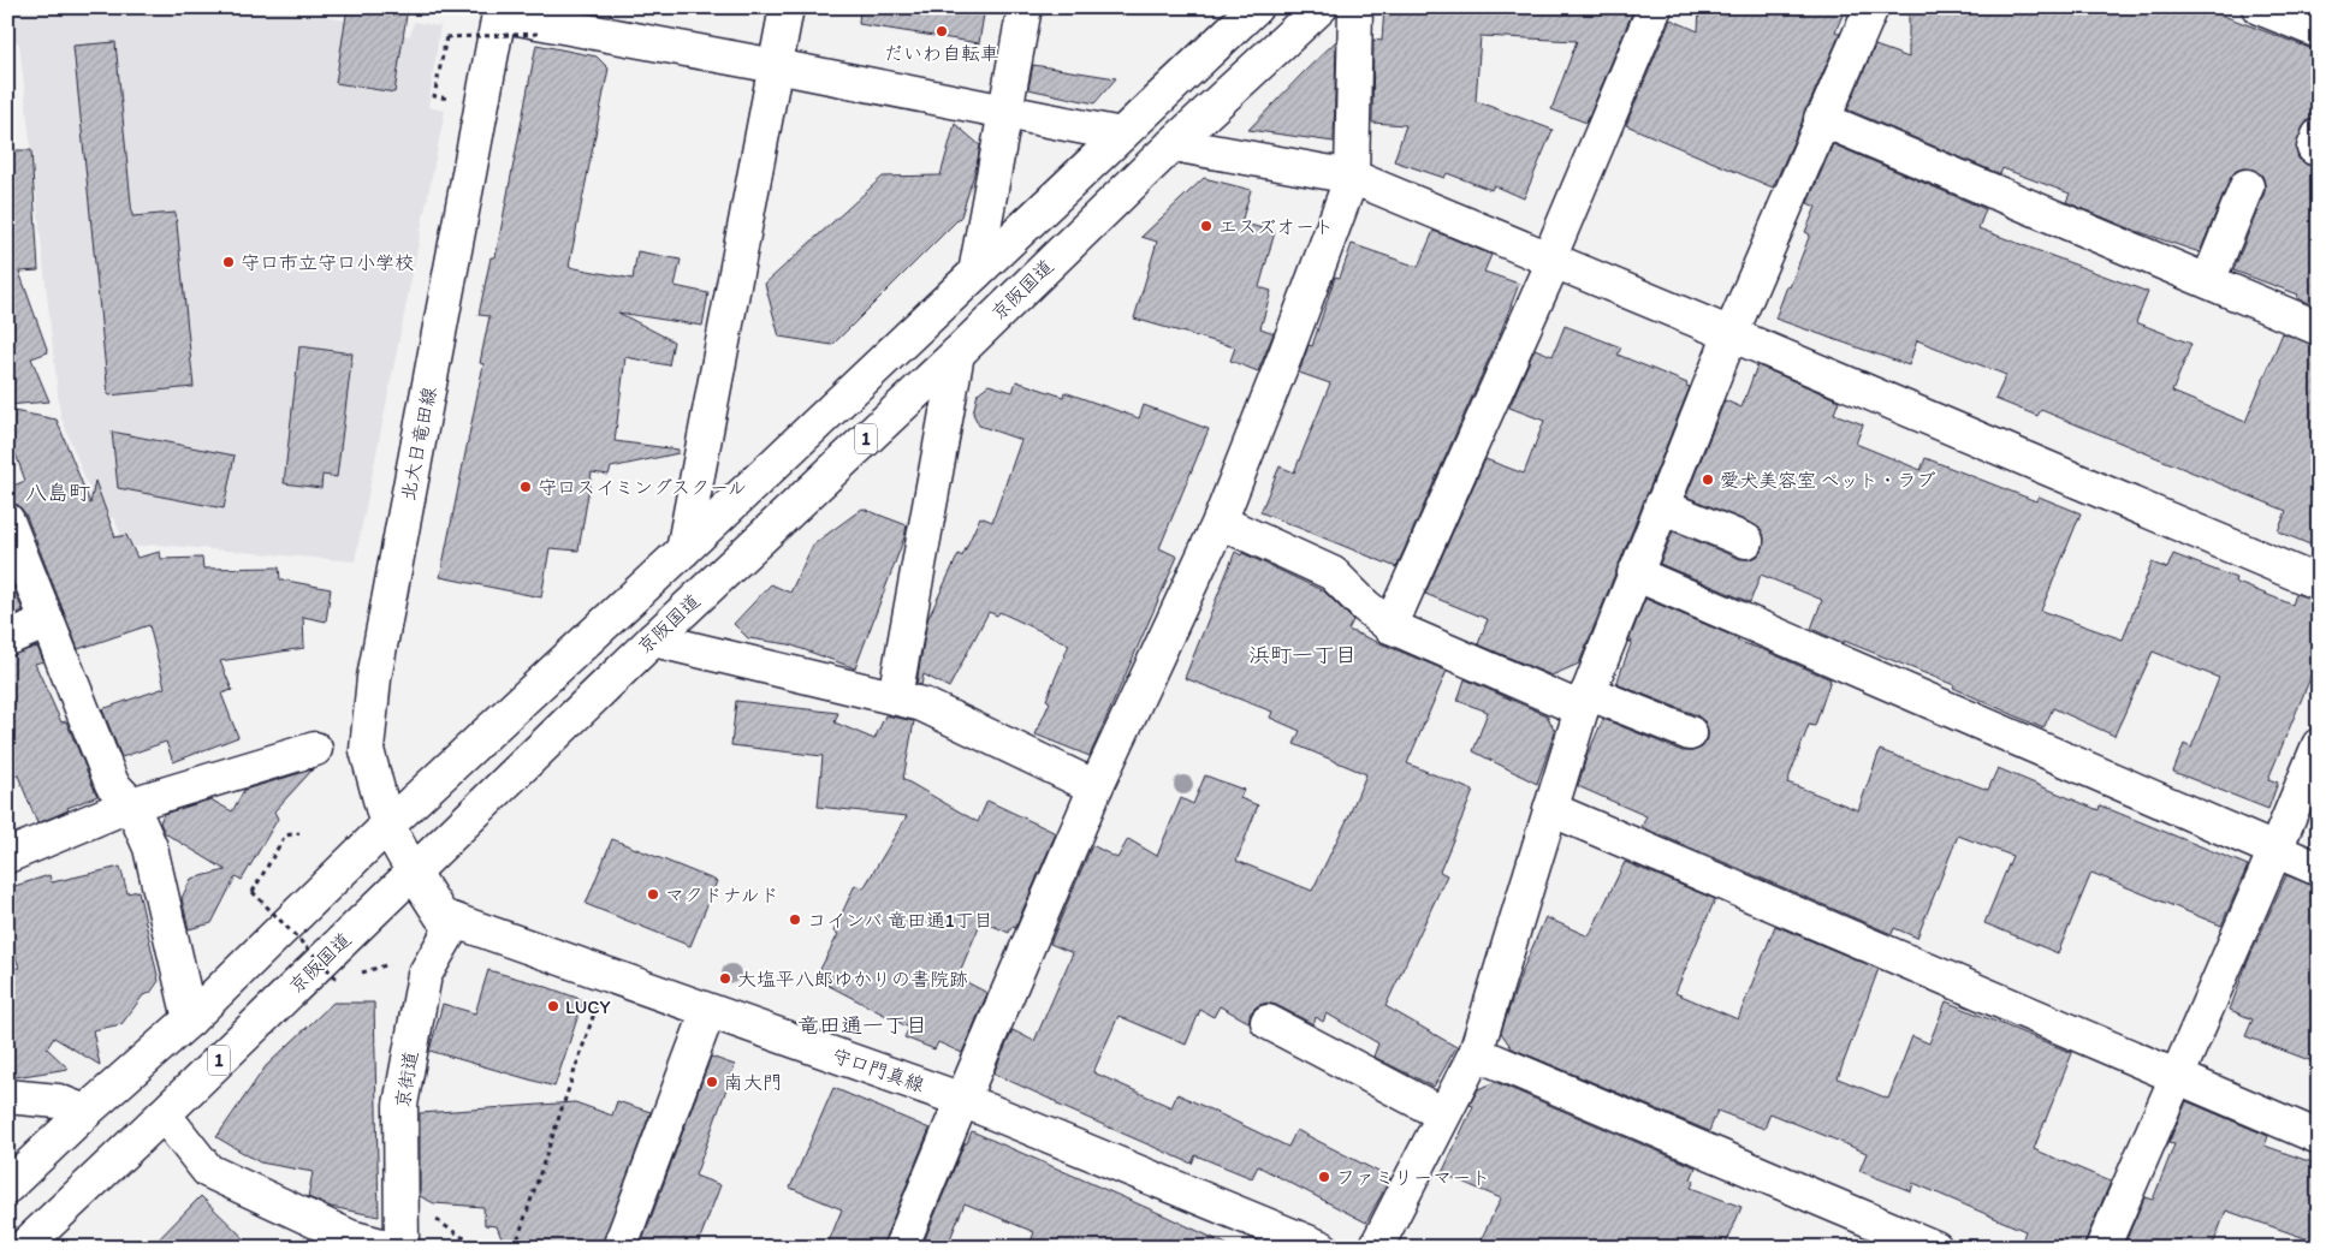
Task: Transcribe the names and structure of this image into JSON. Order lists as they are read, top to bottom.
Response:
{
  "streets": {
    "main road": [
      "京阪国道",
      "1",
      "北大日竜田線",
      "守口門真線",
      "京街道"
    ]
  },
  "crossings": [
    ["京阪国道", "北大日竜田線"],
    ["京阪国道", "守口門真線"],
    ["1", "北大日竜田線"],
    ["北大日竜田線", "守口門真線"],
    ["守口門真線", "京街道"]
  ],
  "districts": ["八島町", "浜町一丁目", "竜田通一丁目"],
  "places": [
    "だいわ自転車",
    "エスズオート",
    "守口市立守口小学校",
    "愛犬美容室 ペット・ラブ",
    "守口スイミングスクール",
    "マクドナルド",
    "コインパ 竜田通1丁目",
    "大塩平八郎ゆかりの書院跡",
    "LUCY",
    "南大門",
    "ファミリーマート"
  ]
}
